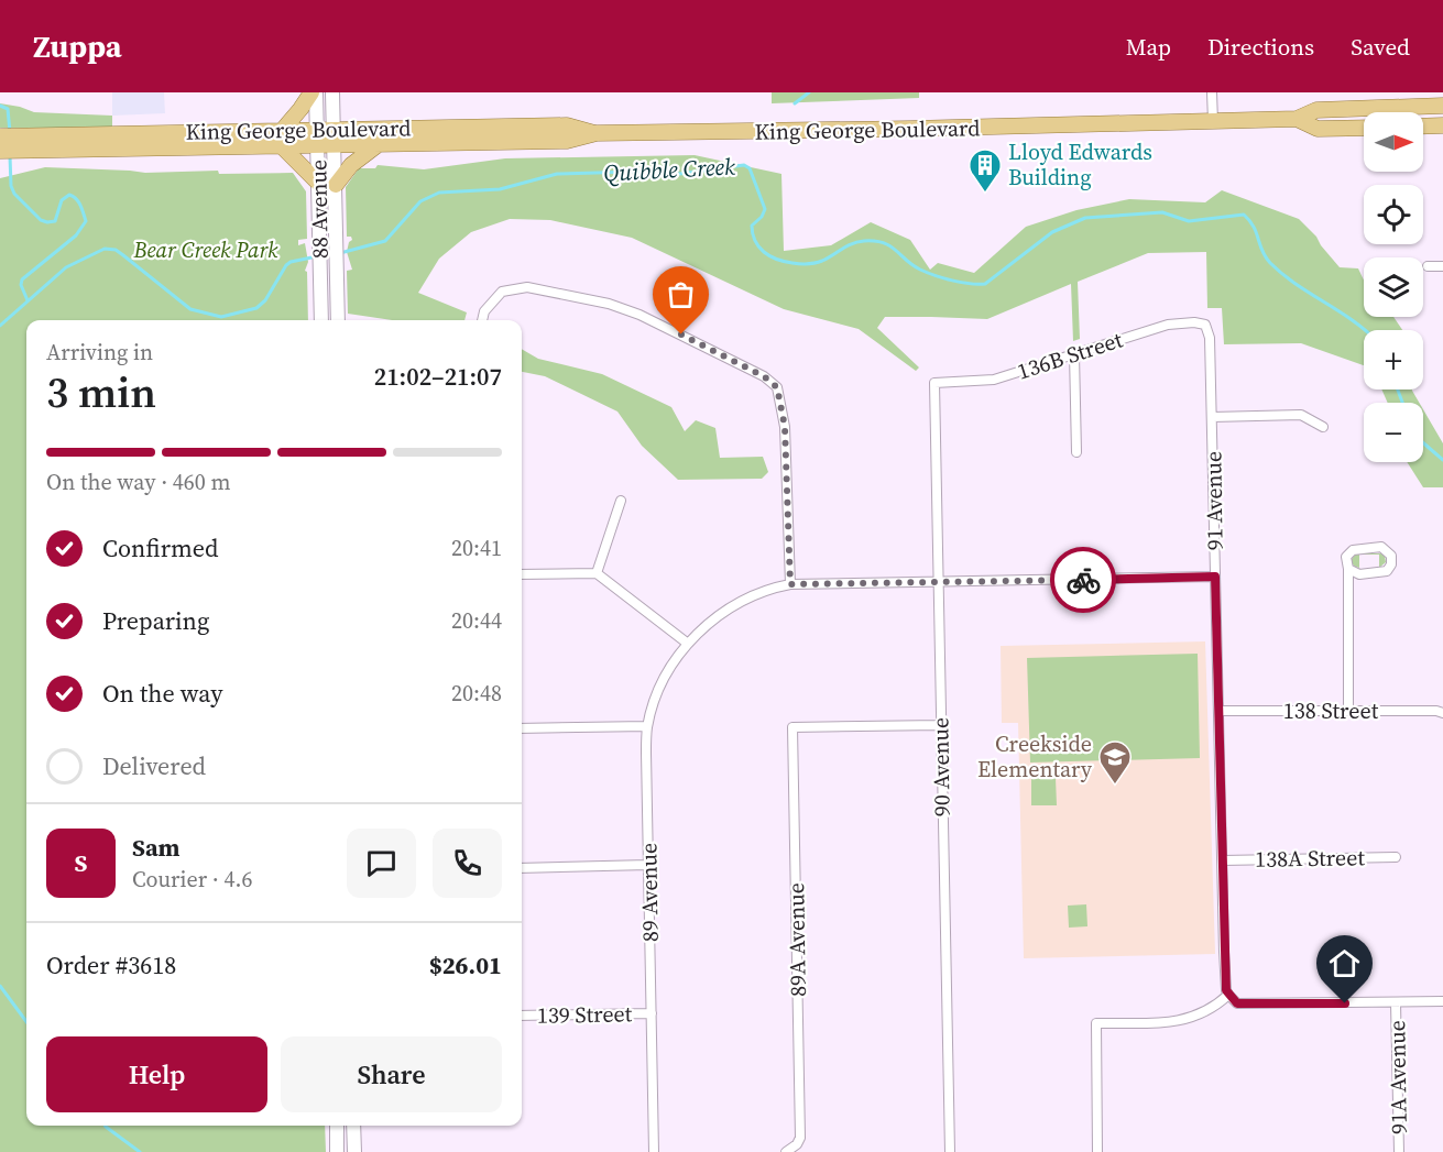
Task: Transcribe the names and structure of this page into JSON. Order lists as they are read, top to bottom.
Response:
{
  "streets": {
    "main road": ["King George Boulevard", "88 Avenue"],
    "street": [
      "136B Street",
      "91 Avenue",
      "138 Street",
      "90 Avenue",
      "138A Street",
      "89 Avenue",
      "89A Avenue",
      "139 Street",
      "91A Avenue"
    ]
  },
  "crossings": [
    ["King George Boulevard", "88 Avenue"],
    ["136B Street", "91 Avenue"],
    ["136B Street", "90 Avenue"],
    ["91 Avenue", "138 Street"],
    ["91 Avenue", "138A Street"],
    ["91 Avenue", "89 Avenue"],
    ["90 Avenue", "89 Avenue"],
    ["90 Avenue", "89A Avenue"],
    ["89 Avenue", "139 Street"]
  ],
  "water": ["Quibble Creek"],
  "parks": ["Bear Creek Park"],
  "places": {
    "building": ["Lloyd Edwards Building"],
    "school or university": ["Creekside Elementary"]
  },
  "north": "right",
  "page": {
    "header": "Zuppa",
    "nav": ["Map", "Directions", "Saved"],
    "map_buttons": ["+", "−"],
    "heading": ["3 min", "Arriving in", "21:02–21:07"],
    "panel": [
      "Sam",
      "Courier · 4.6",
      "Order #3618",
      "$26.01"
    ],
    "bar": "On the way · 460 m",
    "list": [
      ["Confirmed", "20:41"],
      ["Preparing", "20:44"],
      ["On the way", "20:48"],
      "Delivered"
    ],
    "round": "S",
    "buttons": ["Help", "Share"]
  }
}
